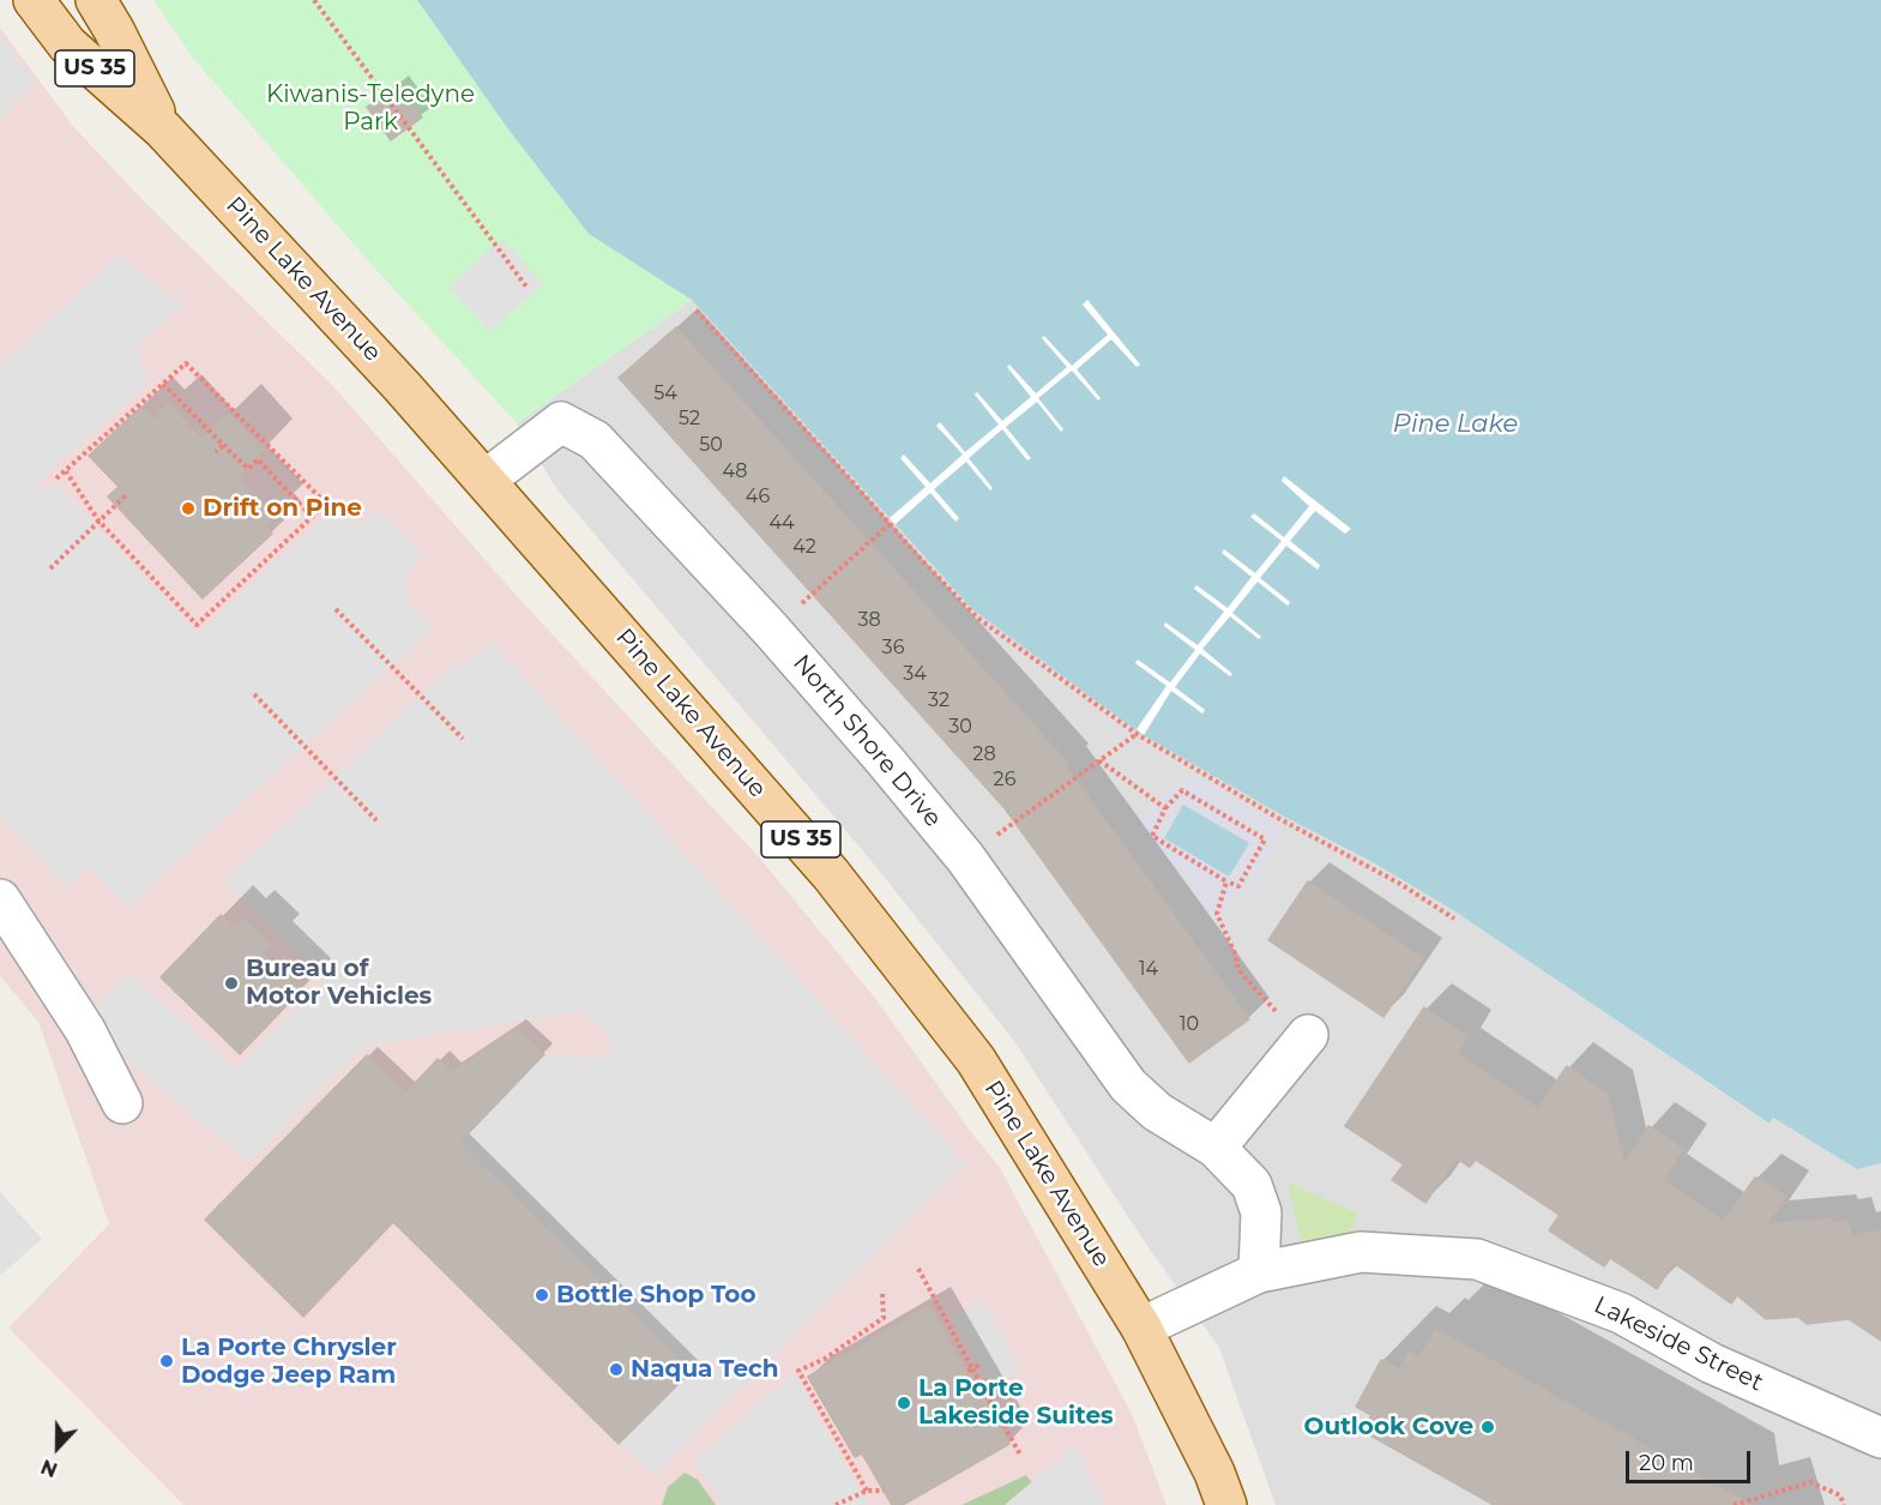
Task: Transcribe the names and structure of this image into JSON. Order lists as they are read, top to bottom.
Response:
{
  "streets": {
    "main road": ["US 35", "Pine Lake Avenue"],
    "street": ["North Shore Drive", "Lakeside Street"]
  },
  "crossings": [
    ["Pine Lake Avenue", "North Shore Drive"],
    ["Pine Lake Avenue", "Lakeside Street"],
    ["North Shore Drive", "Lakeside Street"]
  ],
  "water": ["Pine Lake"],
  "parks": ["Kiwanis-Teledyne Park"],
  "places": [
    "Drift on Pine",
    "Bureau of Motor Vehicles",
    "Bottle Shop Too",
    "La Porte Chrysler Dodge Jeep Ram",
    "Naqua Tech",
    "La Porte Lakeside Suites",
    "Outlook Cove"
  ],
  "house_numbers": [
    "54",
    "52",
    "50",
    "48",
    "46",
    "44",
    "42",
    "38",
    "36",
    "34",
    "32",
    "30",
    "28",
    "26",
    "14",
    "10"
  ],
  "scale_bar": "20 m",
  "north": "bottom"
}
